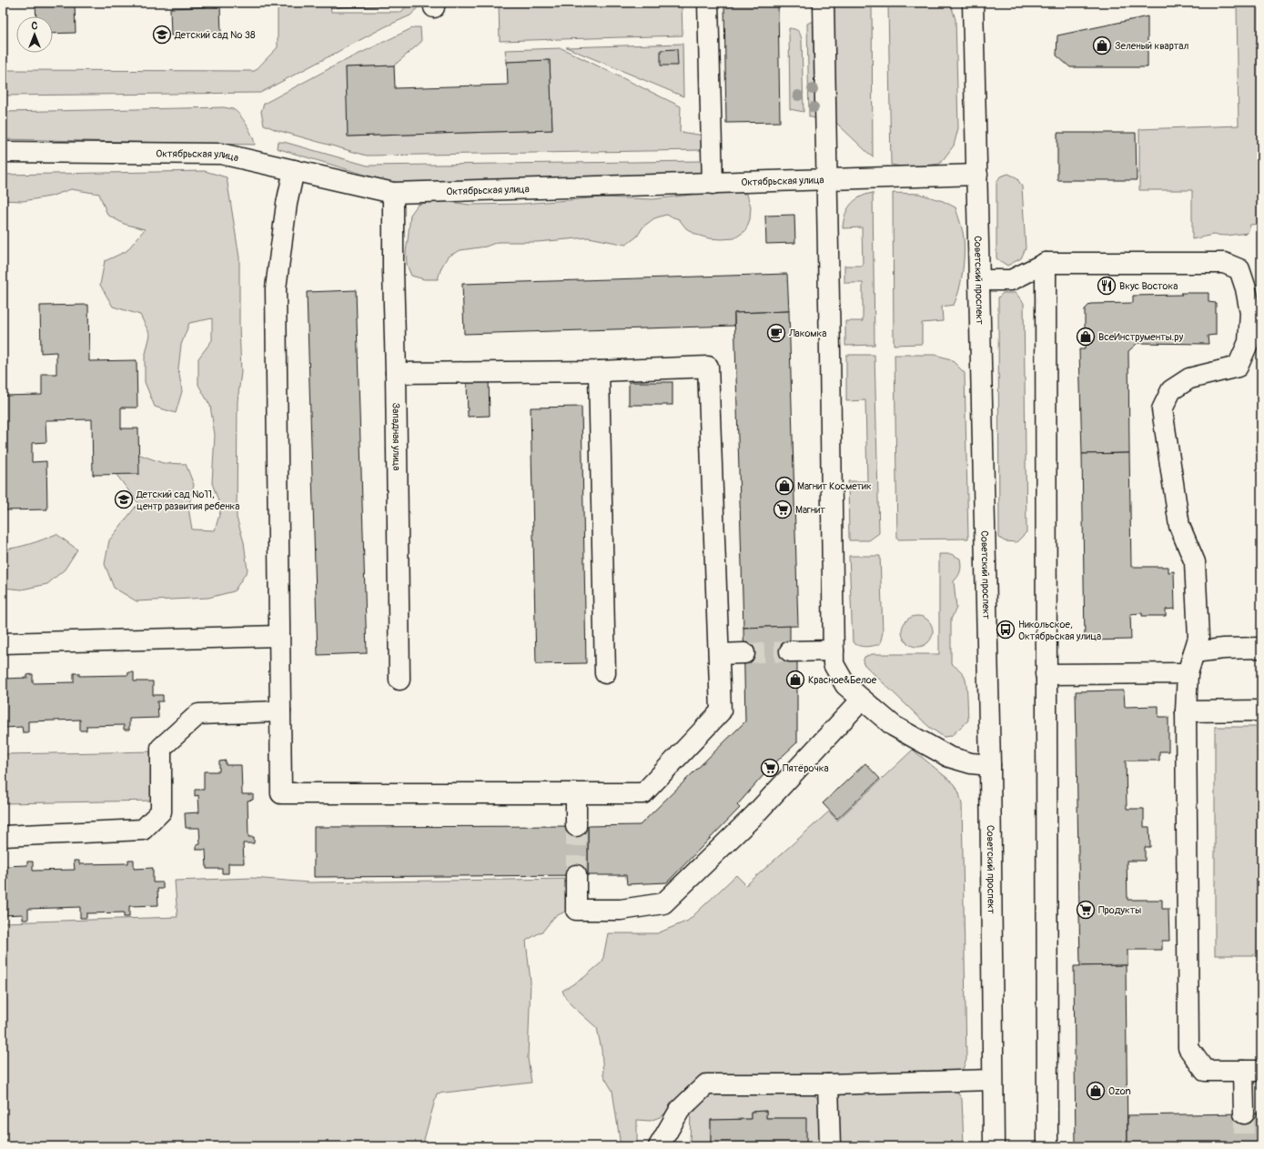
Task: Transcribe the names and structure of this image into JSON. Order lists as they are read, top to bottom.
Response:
{
  "streets": {
    "street": ["Октябрьская улица", "Советский проспект", "Западная улица"]
  },
  "crossings": [
    ["Октябрьская улица", "Советский проспект"],
    ["Октябрьская улица", "Западная улица"]
  ],
  "places": {
    "school or university": ["Детский сад № 38", "Детский сад №11, центр развития ребенка"],
    "shop": [
      "Зеленый квартал",
      "ВсеИнструменты.ру",
      "Магнит Косметик",
      "Красное&Белое",
      "Ozon"
    ],
    "restaurant": ["Вкус Востока"],
    "cafe": ["Лакомка"],
    "supermarket": ["Магнит", "Пятёрочка", "Продукты"],
    "bus stop": ["Никольское, Октябрьская улица"]
  },
  "north": "top"
}
